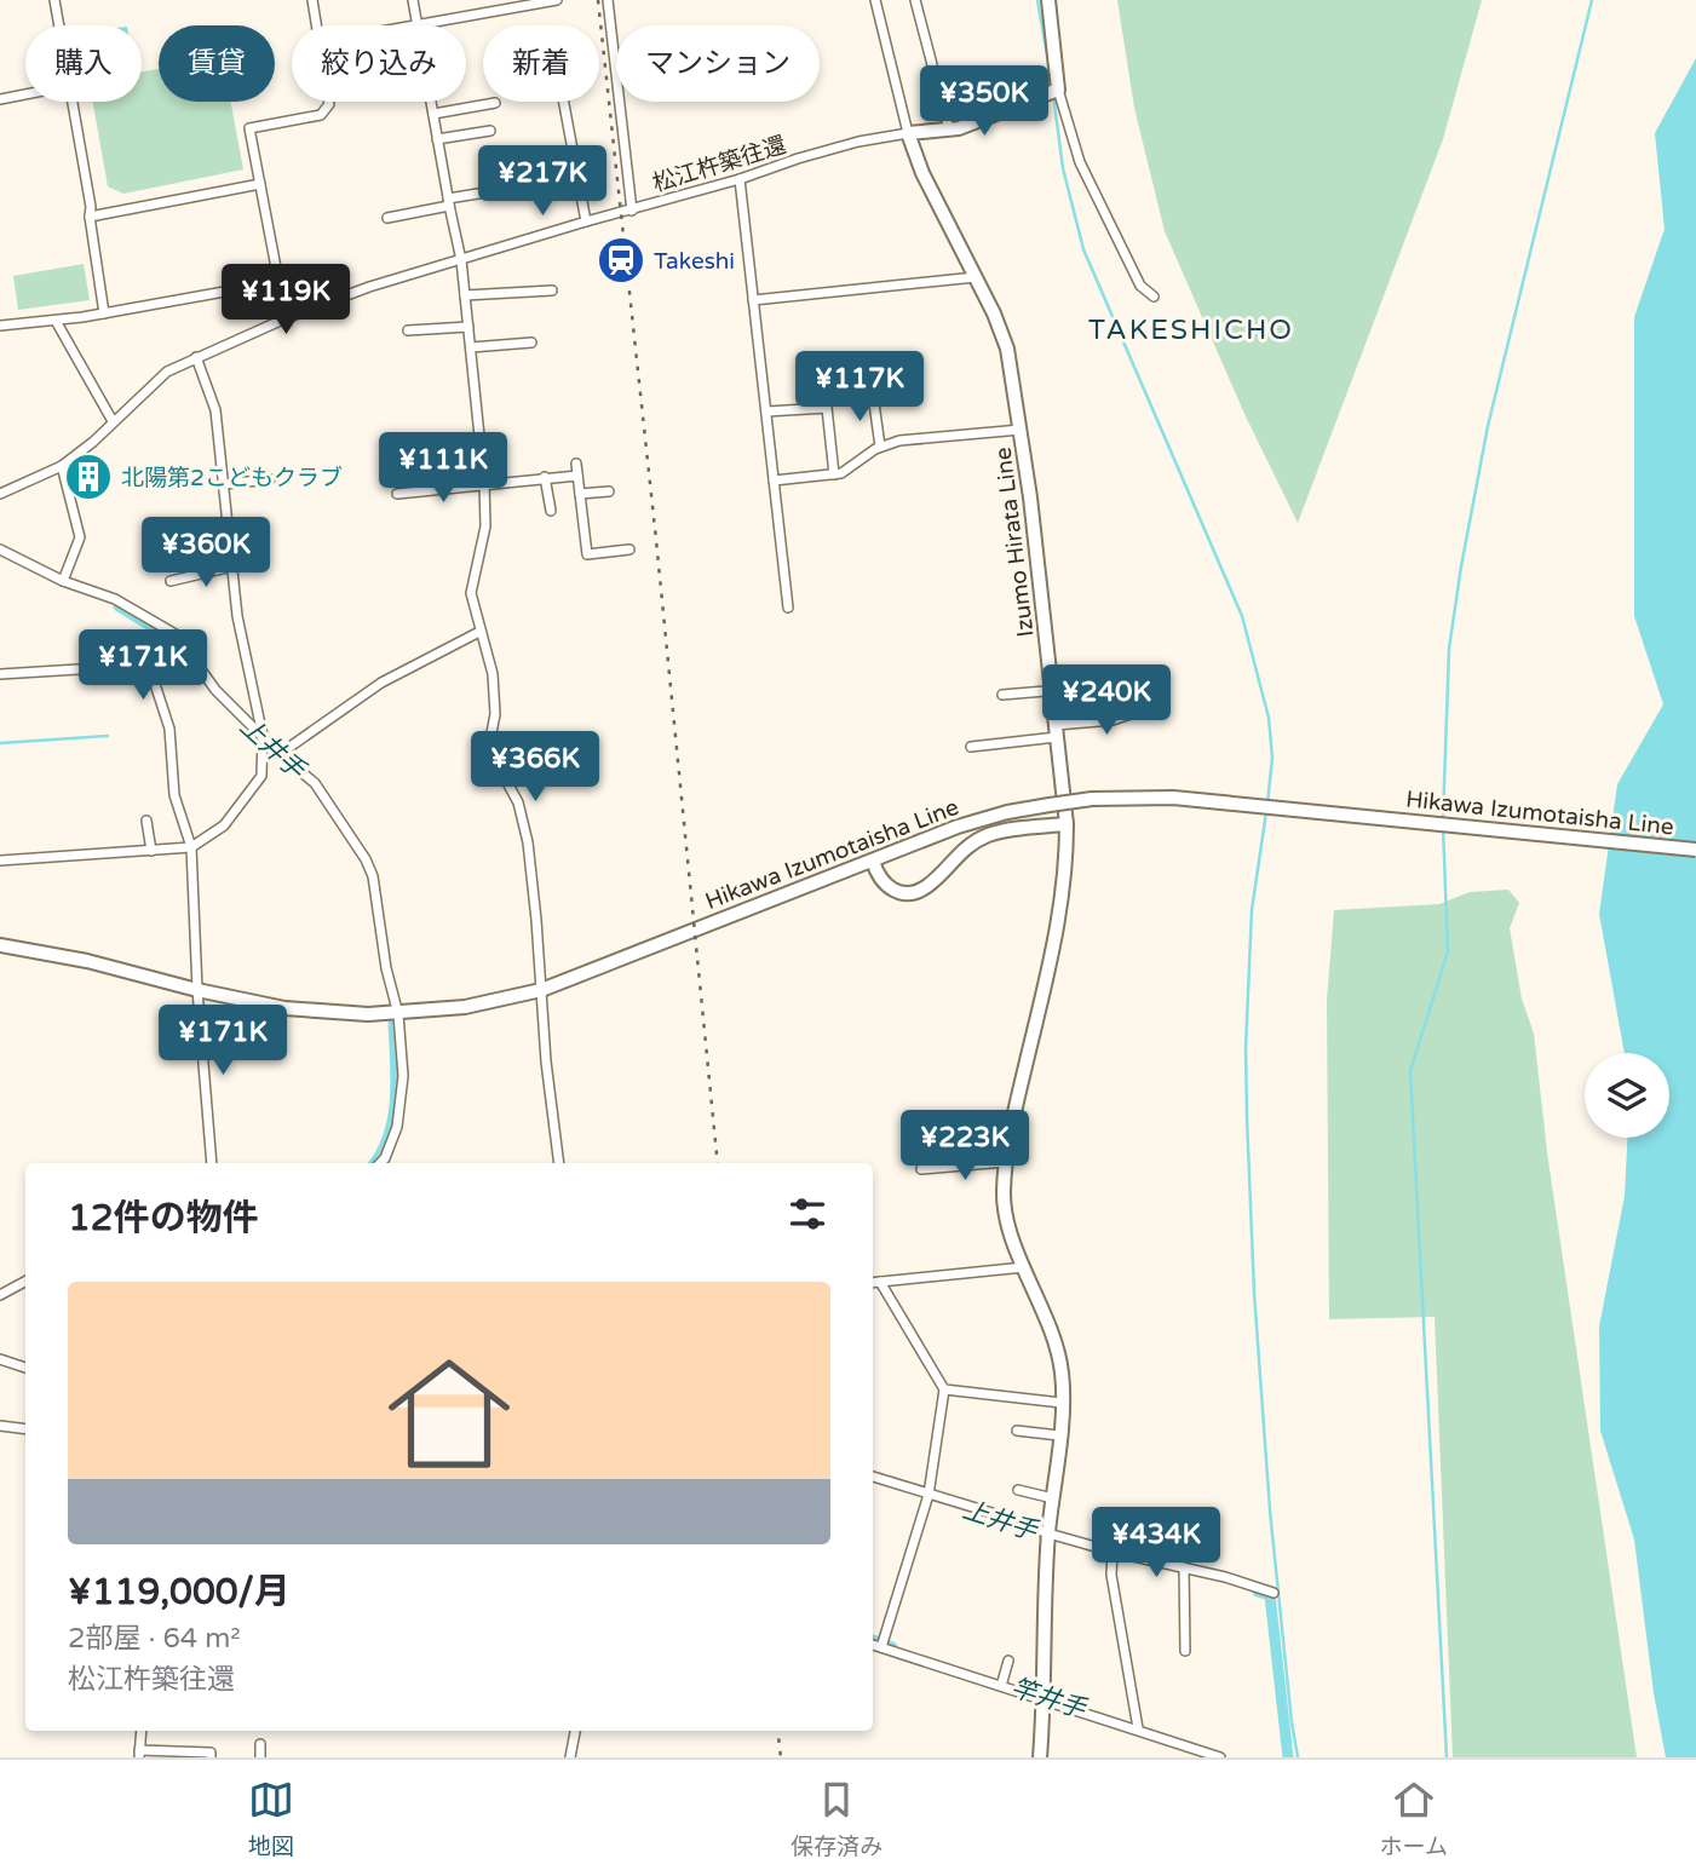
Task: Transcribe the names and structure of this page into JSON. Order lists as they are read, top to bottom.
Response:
{
  "streets": {
    "main road": ["Izumo Hirata Line", "Hikawa Izumotaisha Line"],
    "street": ["松江杵築往還"]
  },
  "crossings": [
    ["松江杵築往還", "Izumo Hirata Line"]
  ],
  "districts": ["TAKESHICHO"],
  "water": ["上井手", "竿井手"],
  "places": {
    "station": ["Takeshi"],
    "building": ["北陽第2こどもクラブ"]
  },
  "page": {
    "chip": [
      "購入",
      "賃貸",
      "絞り込み",
      "新着",
      "マンション"
    ],
    "price": [
      "¥350K",
      "¥217K",
      "¥119K",
      "¥117K",
      "¥111K",
      "¥360K",
      "¥171K",
      "¥240K",
      "¥366K",
      "¥171K",
      "¥223K",
      "¥434K"
    ],
    "heading": "12件の物件",
    "list": [
      {
        "name": "¥119,000/月",
        "note": "2部屋 · 64 m² · 松江杵築往還"
      }
    ],
    "tabs": ["地図", "保存済み", "ホーム"]
  }
}
